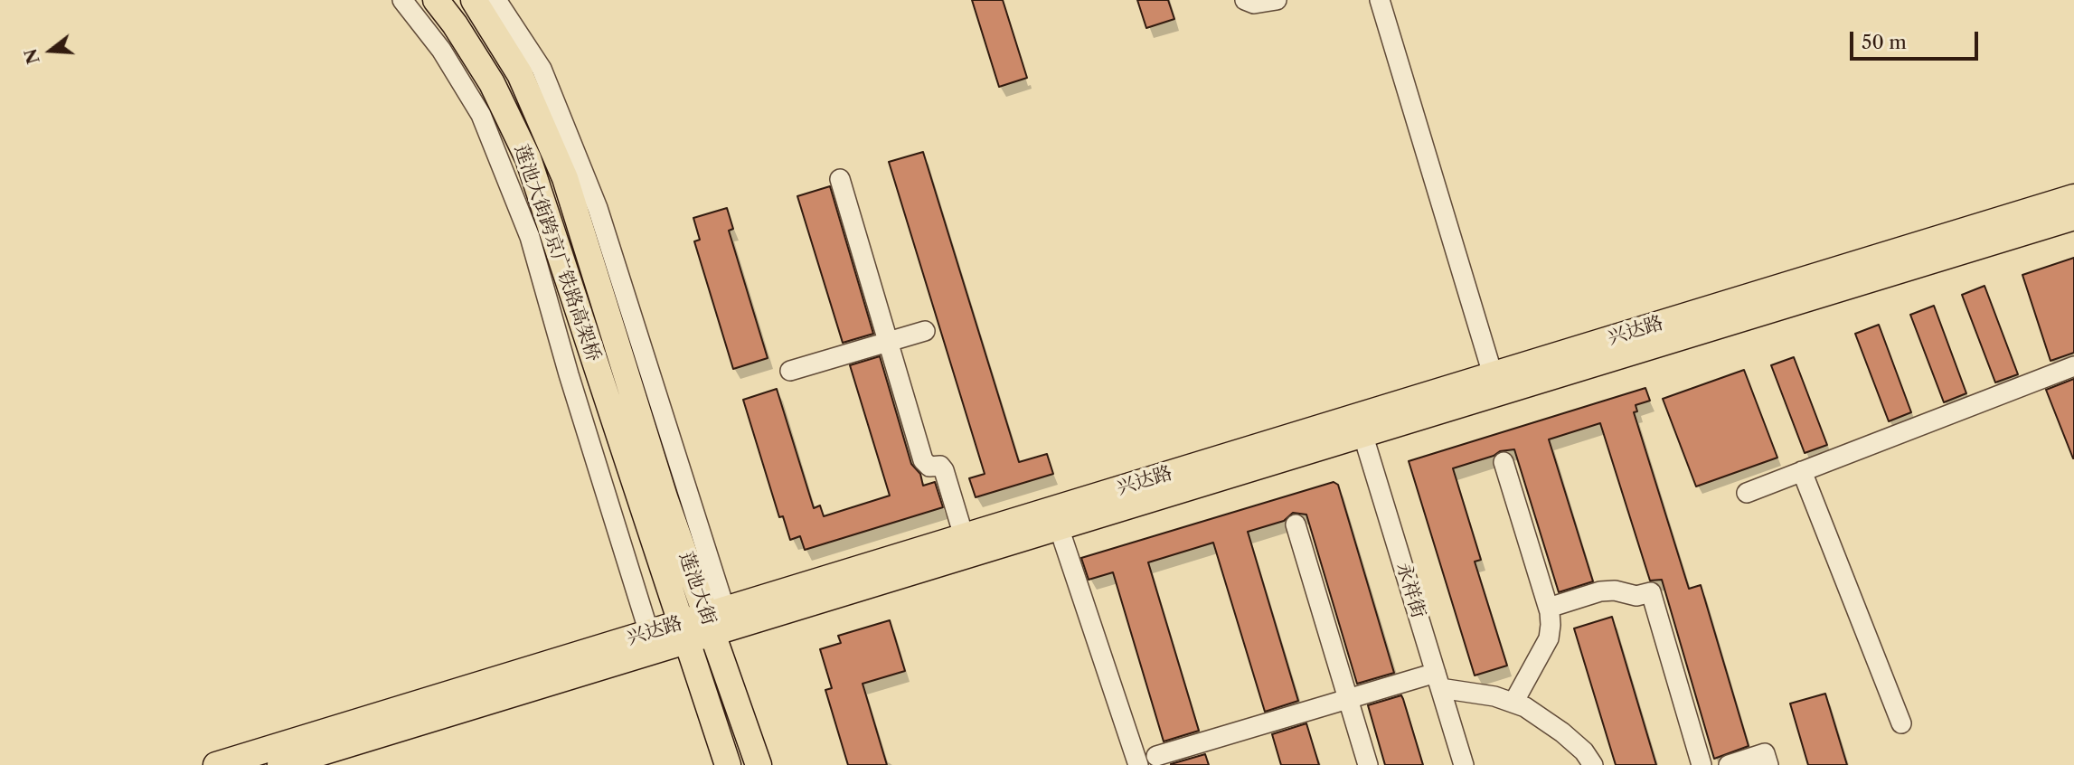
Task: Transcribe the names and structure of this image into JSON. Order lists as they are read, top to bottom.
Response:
{
  "streets": {
    "main road": ["莲池大街跨京广铁路高架桥", "兴达路", "莲池大街"],
    "street": ["永祥街"]
  },
  "crossings": [
    ["莲池大街跨京广铁路高架桥", "莲池大街"],
    ["兴达路", "莲池大街"],
    ["兴达路", "永祥街"]
  ],
  "scale_bar": "50 m",
  "north": "left"
}
